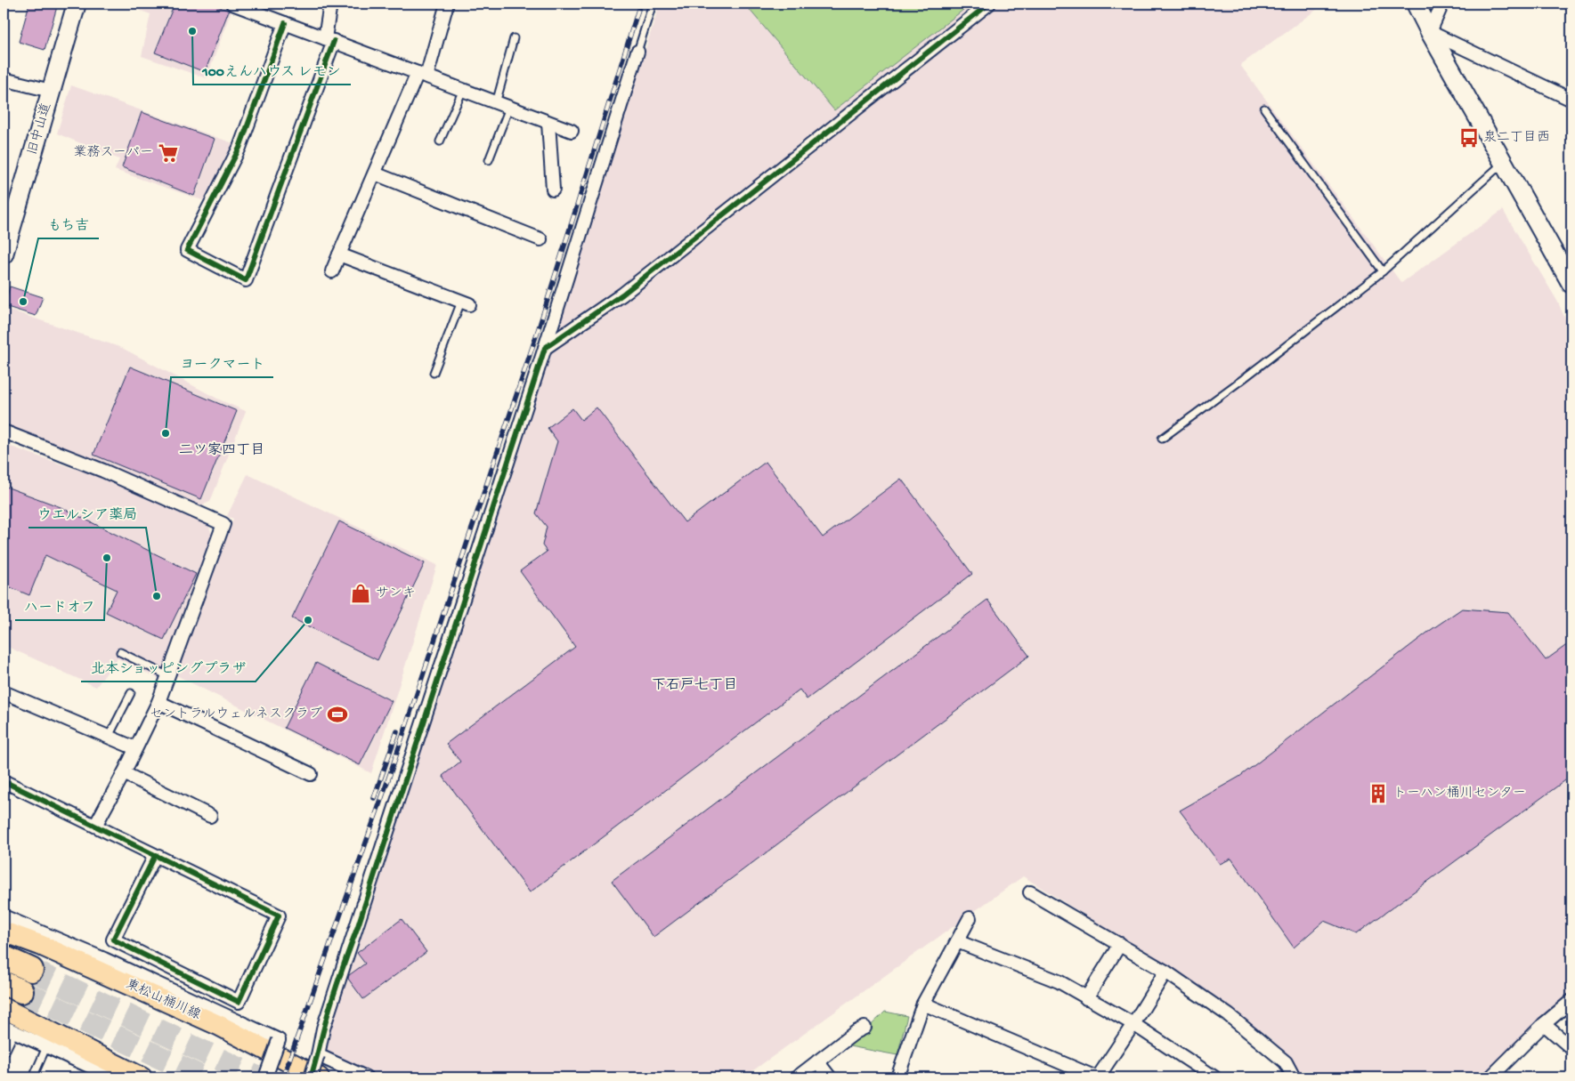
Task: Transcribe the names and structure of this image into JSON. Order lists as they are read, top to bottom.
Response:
{
  "streets": {
    "main road": ["東松山桶川線"],
    "street": ["旧中山道"]
  },
  "districts": ["二ツ家四丁目", "下石戸七丁目"],
  "places": {
    "other": [
      "100えんハウス レモン",
      "もち吉",
      "ヨークマート",
      "ハードオフ",
      "ウエルシア薬局",
      "北本ショッピングプラザ"
    ],
    "bus stop": ["泉二丁目西"],
    "supermarket": ["業務スーパー"],
    "shop": ["サンキ"],
    "sports": ["セントラルウェルネスクラブ"],
    "building": ["トーハン桶川センター"]
  }
}
